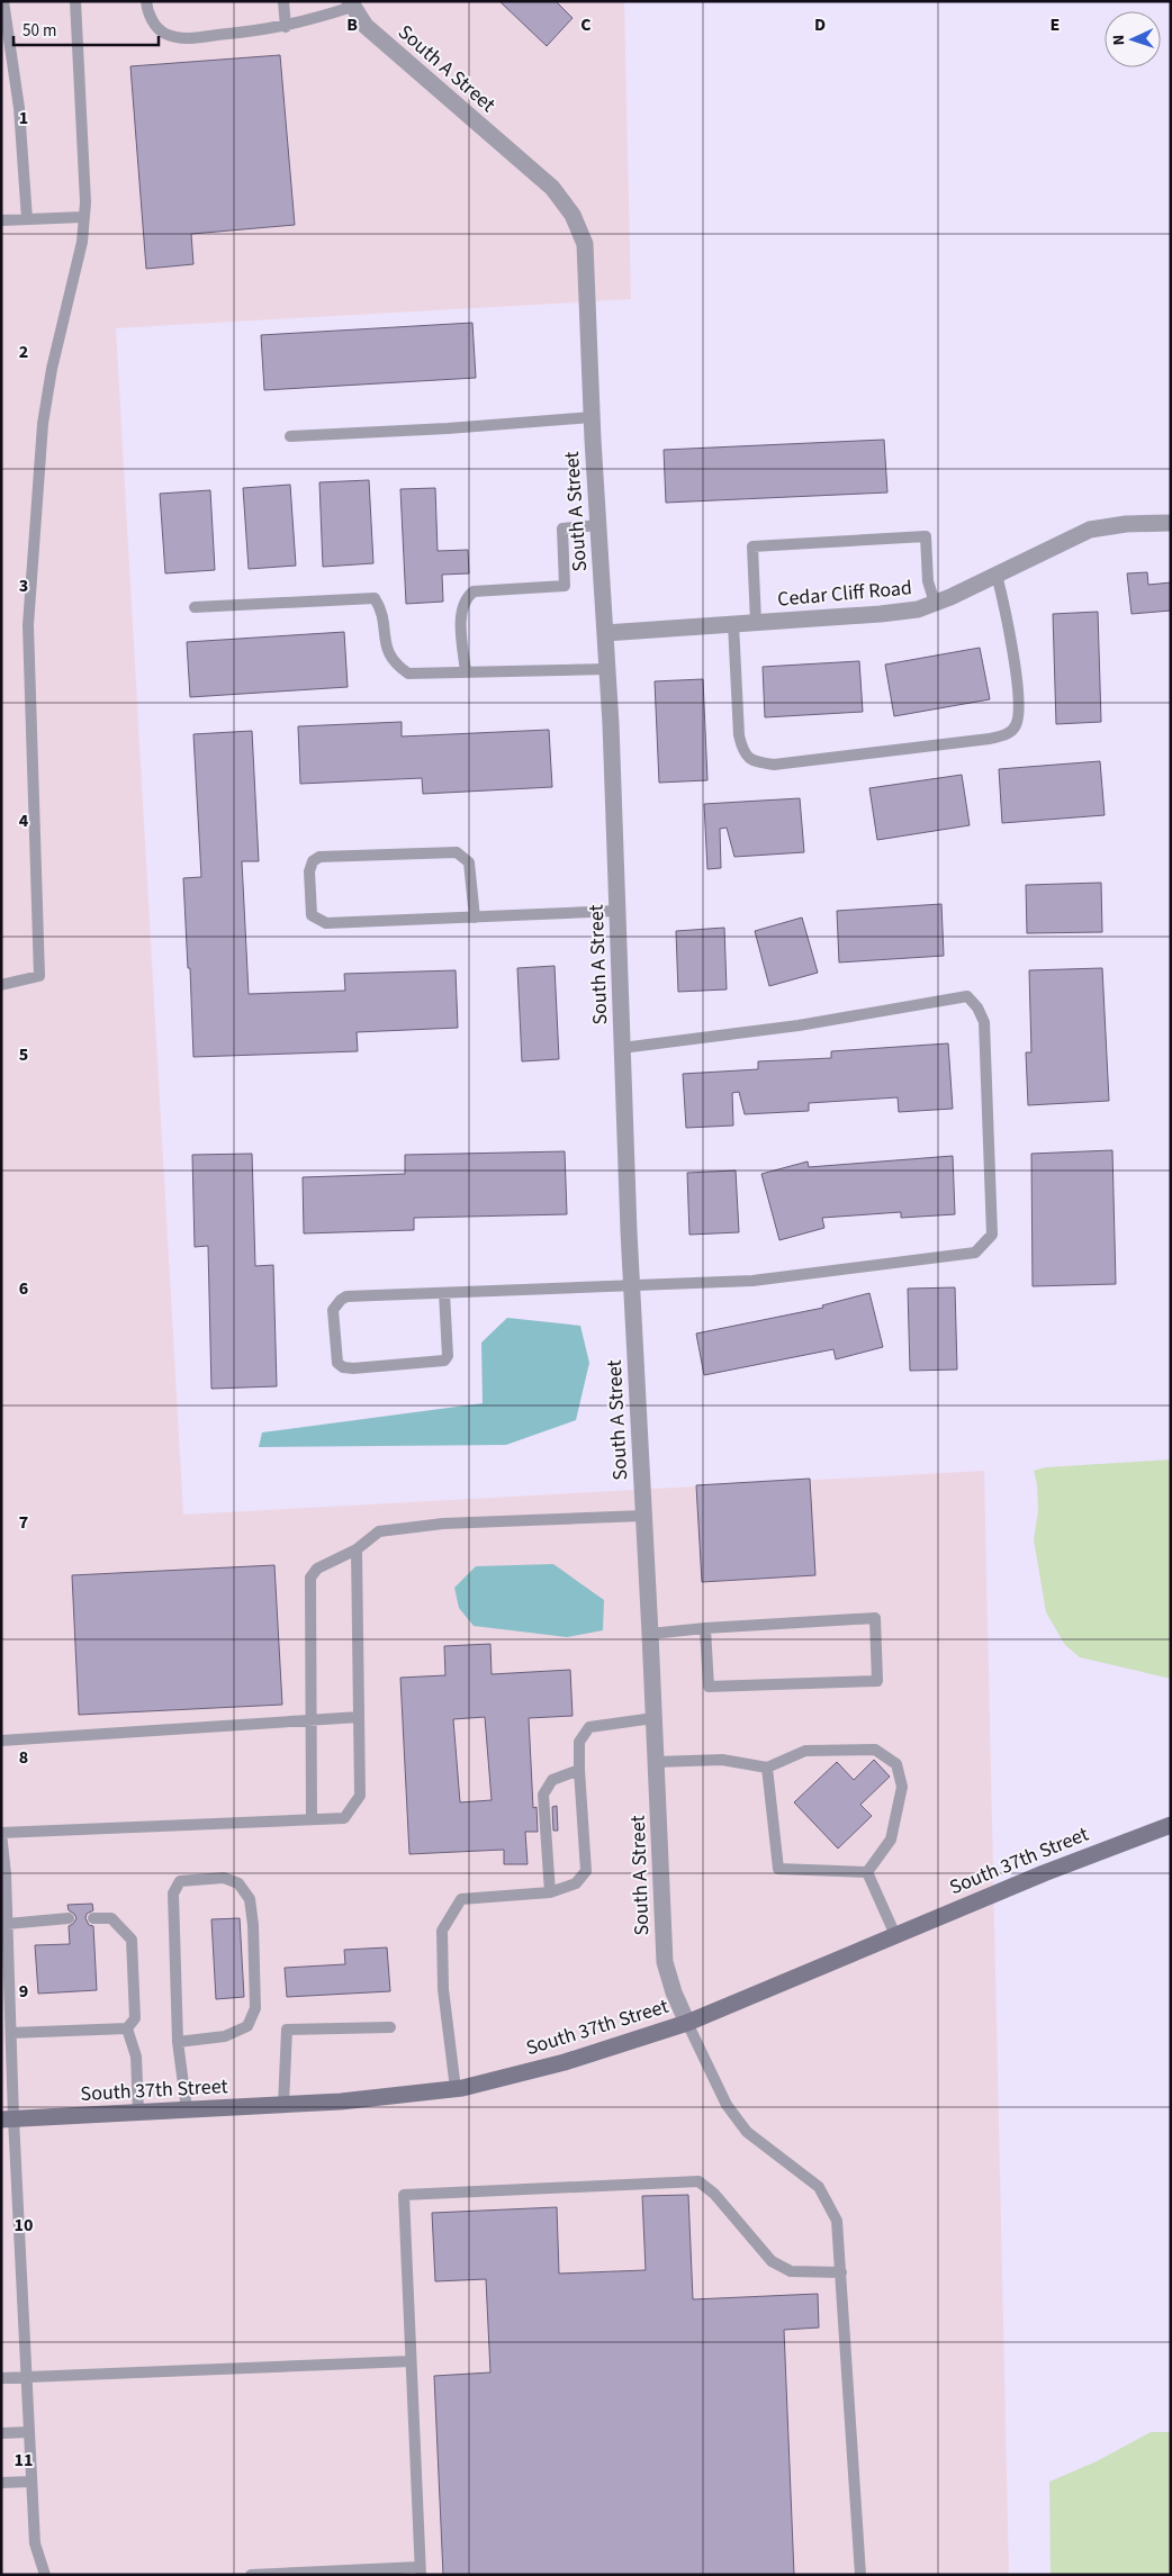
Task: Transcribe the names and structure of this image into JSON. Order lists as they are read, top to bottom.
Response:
{
  "streets": {
    "street": ["South A Street", "Cedar Cliff Road", "South 37th Street"]
  },
  "crossings": [
    ["South A Street", "Cedar Cliff Road"],
    ["South A Street", "South 37th Street"]
  ],
  "scale_bar": "50 m",
  "north": "left",
  "grid": {
    "columns": [
      "B",
      "C",
      "D",
      "E"
    ],
    "rows": [
      "1",
      "2",
      "3",
      "4",
      "5",
      "6",
      "7",
      "8",
      "9",
      "10",
      "11"
    ]
  }
}
